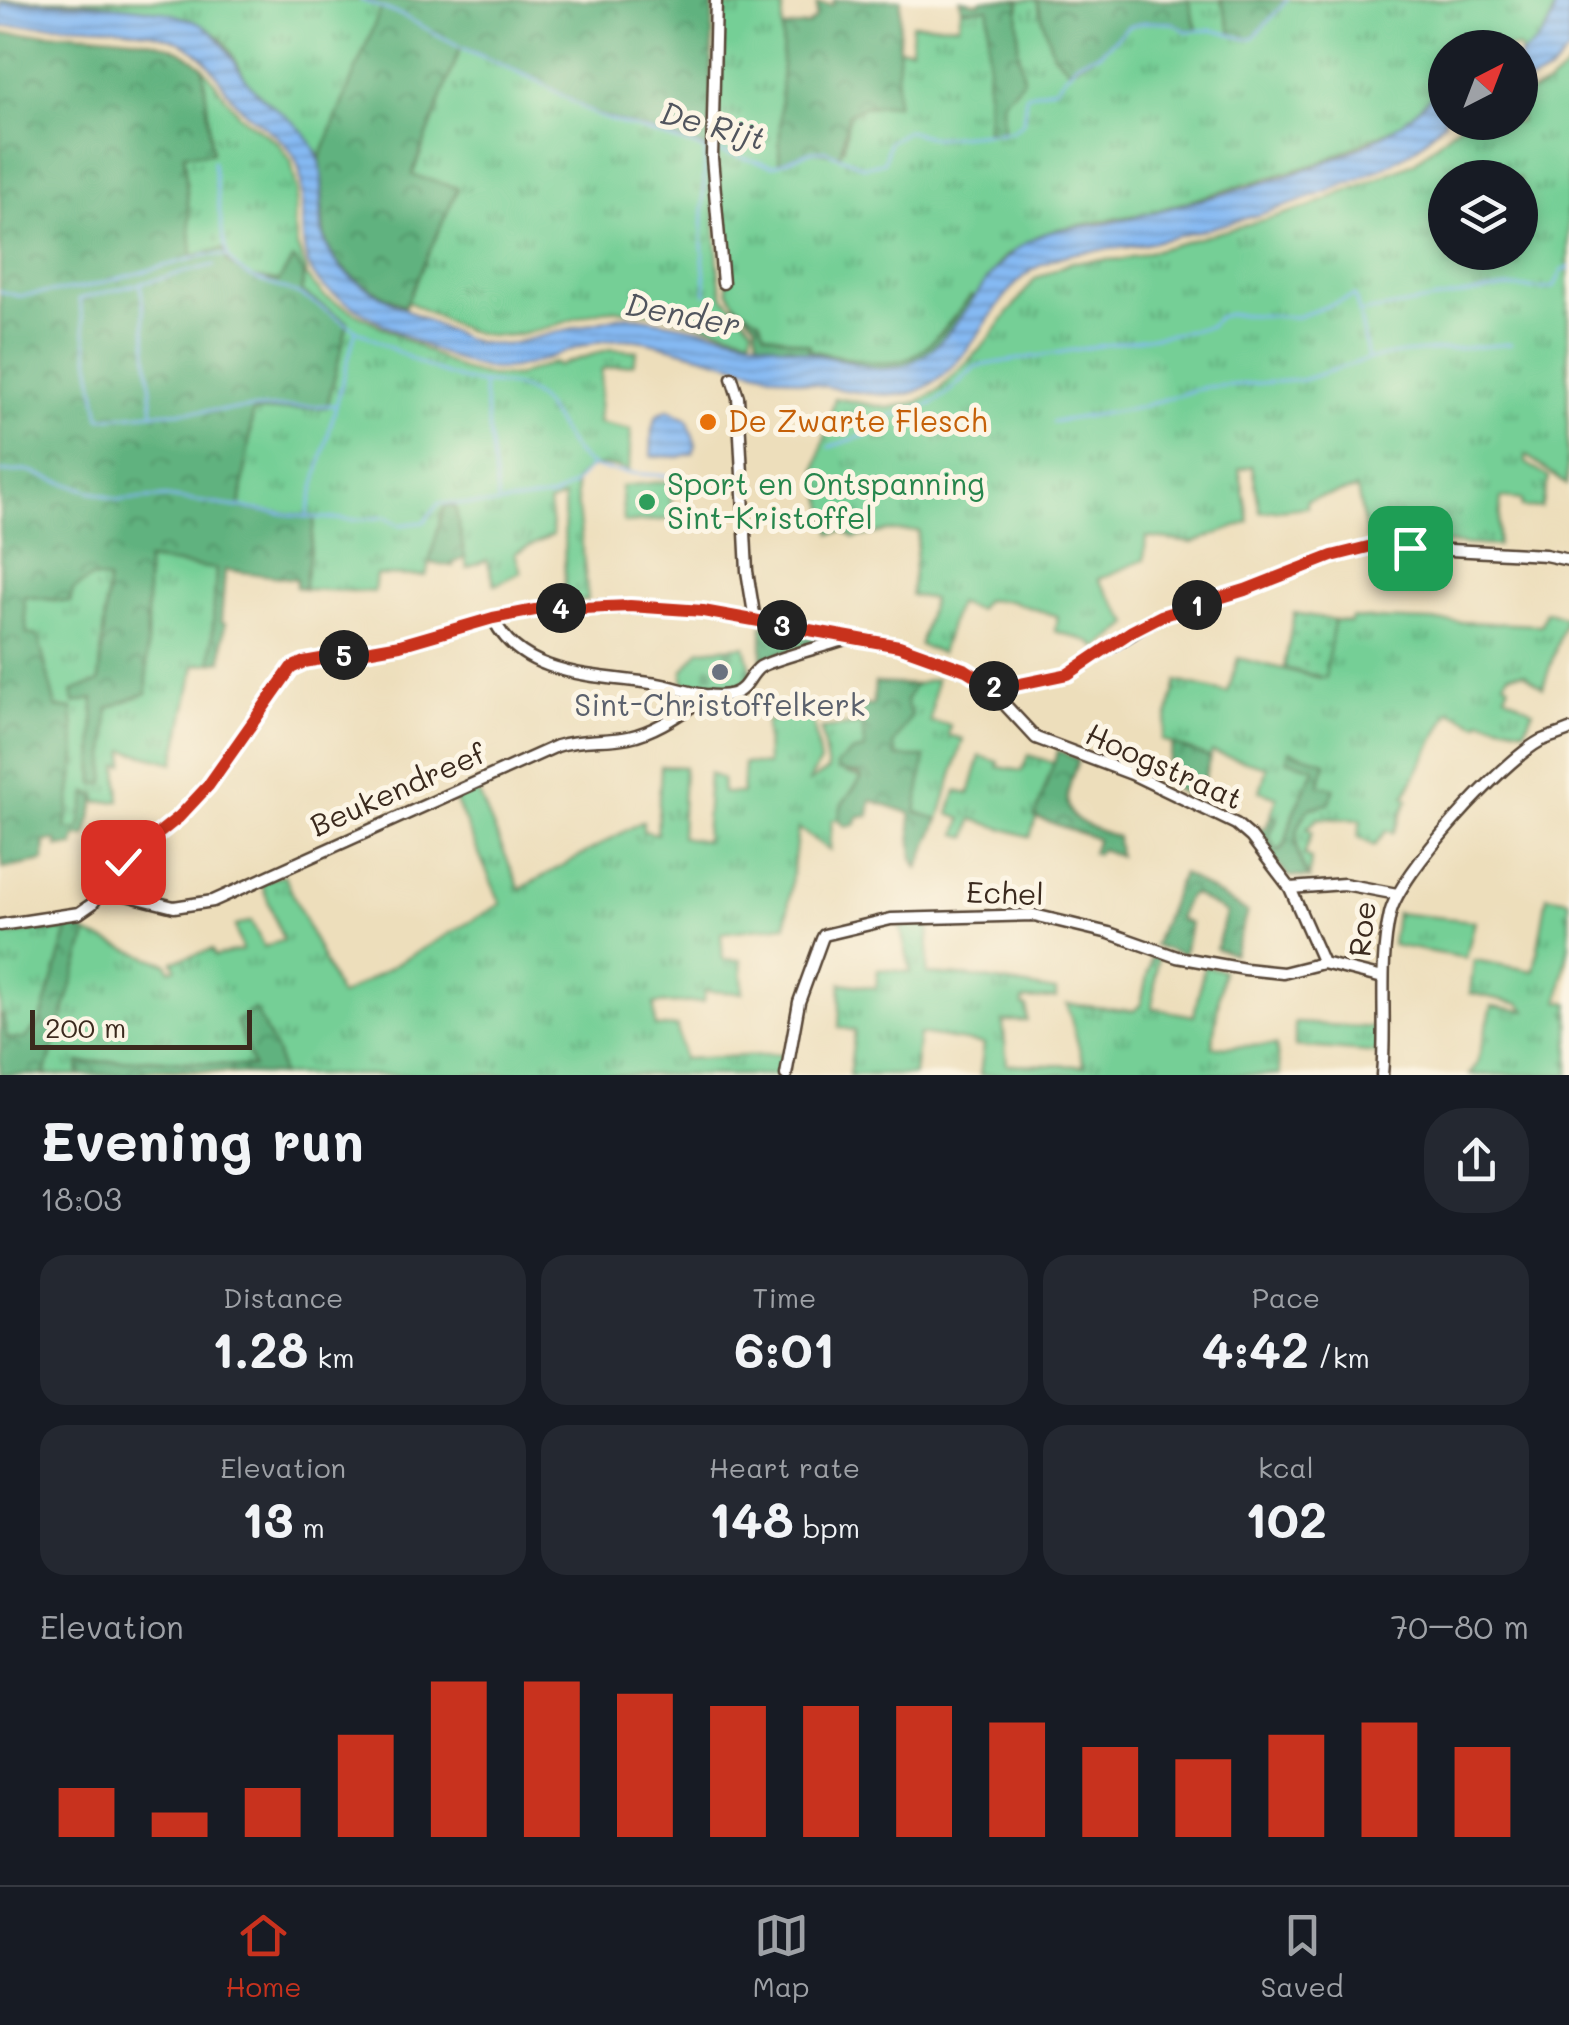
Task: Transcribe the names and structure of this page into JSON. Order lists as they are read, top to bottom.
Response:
{
  "streets": {
    "street": [
      "Hoogstraat",
      "Beukendreef",
      "Echel",
      "Roe"
    ]
  },
  "crossings": [
    ["Hoogstraat", "Echel"],
    ["Hoogstraat", "Roe"]
  ],
  "water": ["De Rijt", "Dender"],
  "places": ["De Zwarte Flesch", "Sport en Ontspanning Sint-Kristoffel", "Sint-Christoffelkerk"],
  "scale_bar": "200 m",
  "north": "top right",
  "page": {
    "pins": [
      "1",
      "4",
      "3",
      "5",
      "2"
    ],
    "scale": "200 m",
    "heading": ["Evening run", "18:03"],
    "stats": [
      ["Distance", "1.28 km"],
      ["Time", "6:01"],
      ["Pace", "4:42 /km"],
      ["Elevation", "13 m"],
      ["Heart rate", "148 bpm"],
      ["kcal", "102"]
    ],
    "chart": ["Elevation", "70–80 m"],
    "tabs": ["Home", "Map", "Saved"]
  }
}
